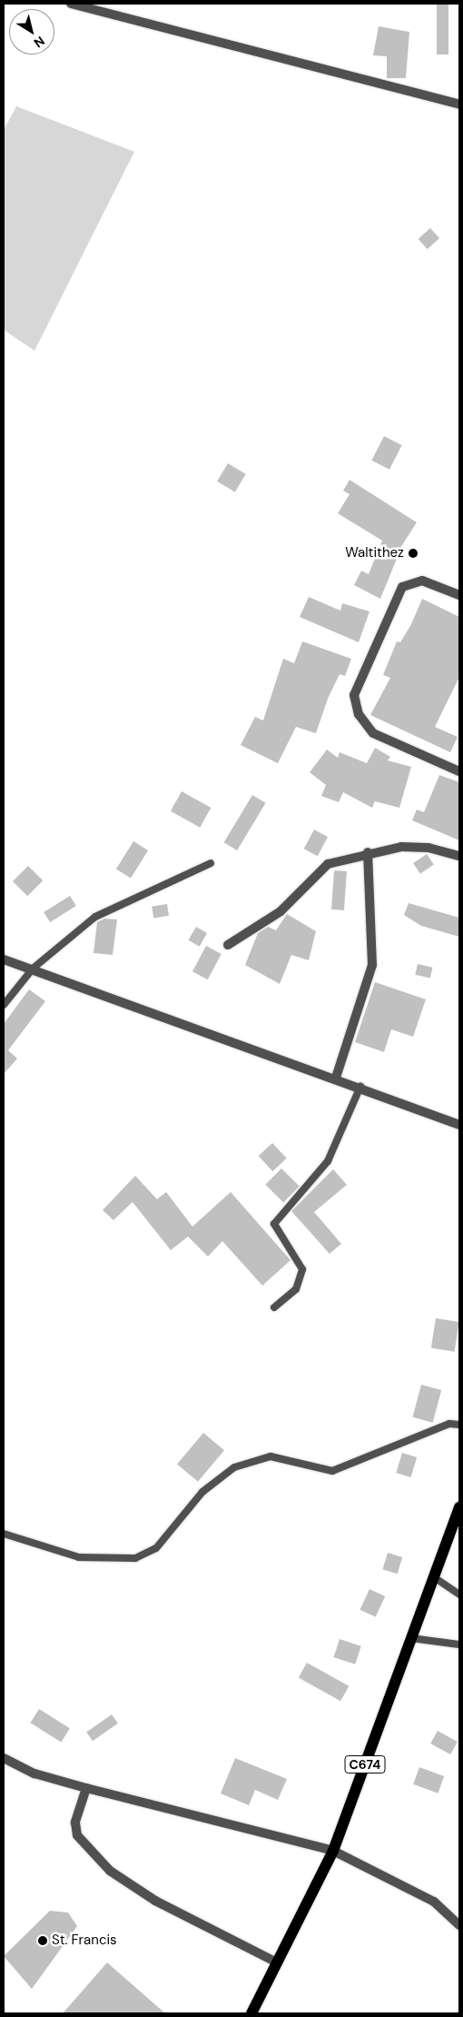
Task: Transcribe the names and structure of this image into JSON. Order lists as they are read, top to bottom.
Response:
{
  "streets": {
    "main road": ["C674"]
  },
  "places": ["Waltithez", "St. Francis"],
  "north": "bottom right"
}
